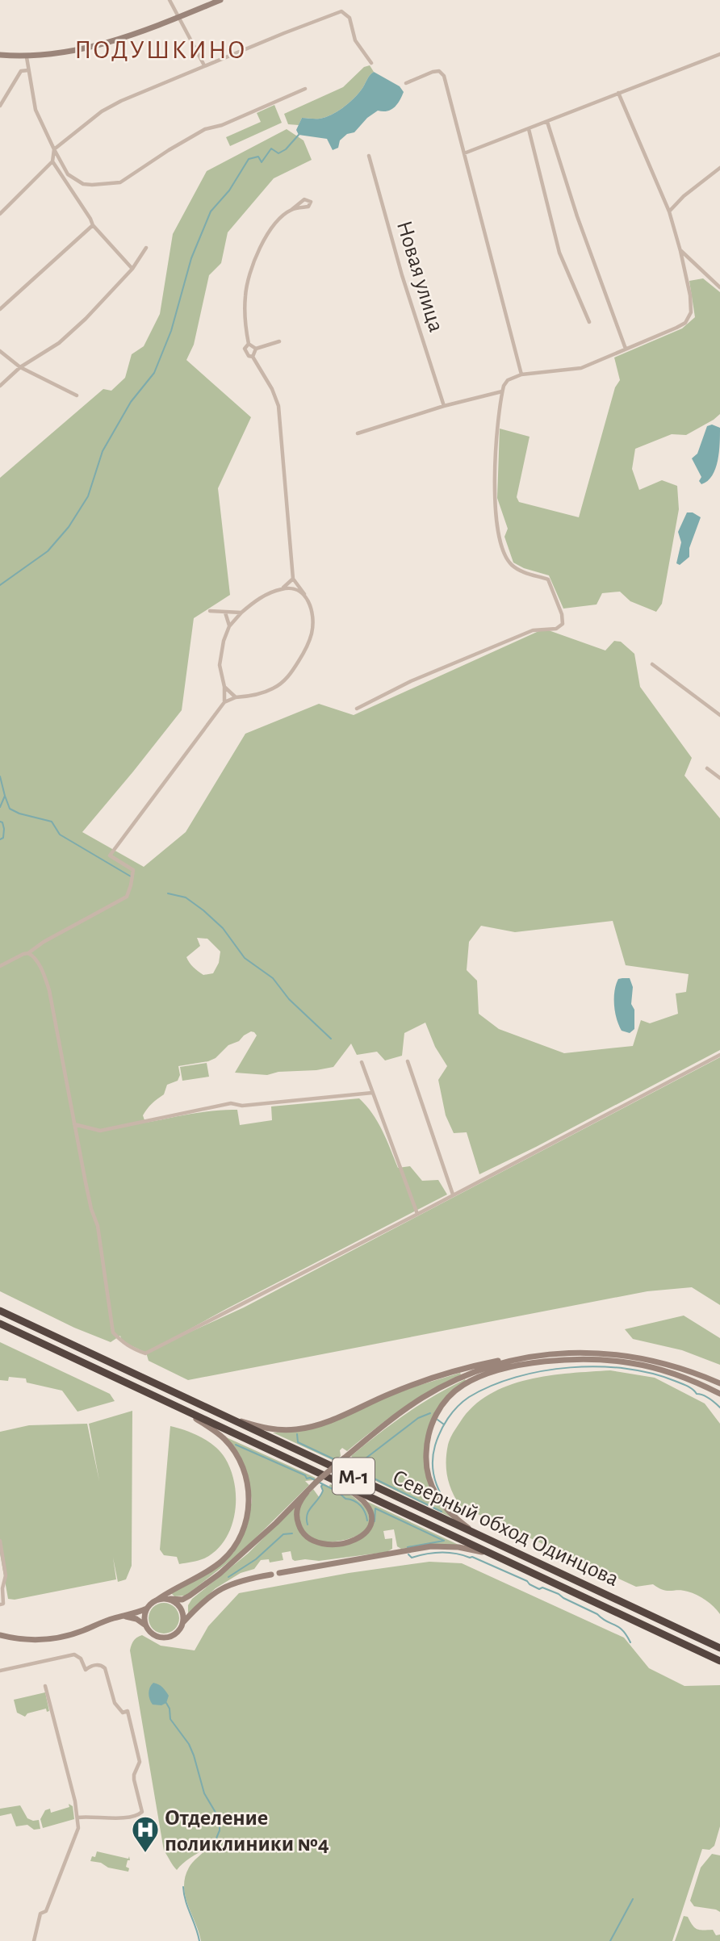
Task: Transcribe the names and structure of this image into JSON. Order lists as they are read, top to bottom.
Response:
{
  "streets": {
    "highway": ["М-1", "Северный обход Одинцова"],
    "street": ["Новая улица"]
  },
  "districts": ["ПОДУШКИНО"],
  "places": {
    "hospital": ["Отделение поликлиники №4"]
  }
}
